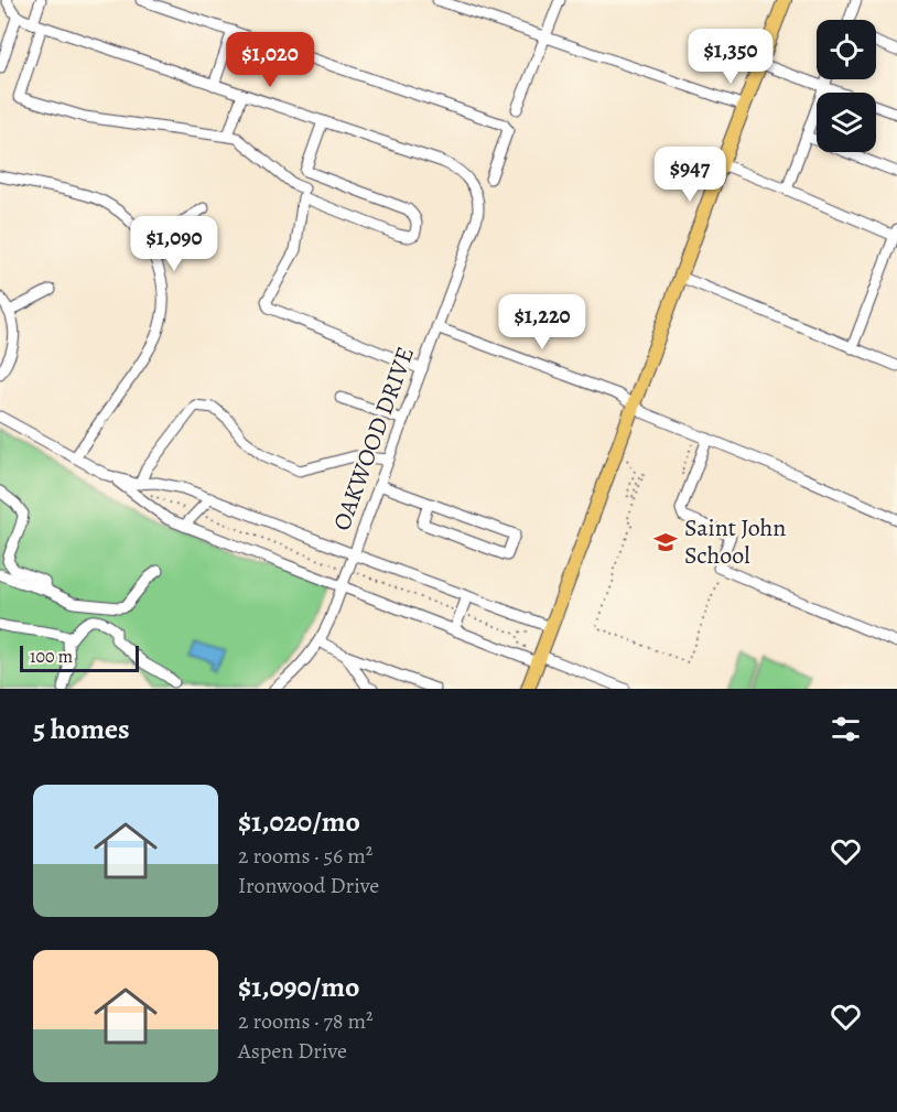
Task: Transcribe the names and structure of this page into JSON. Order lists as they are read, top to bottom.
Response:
{
  "streets": {
    "street": ["OAKWOOD DRIVE"]
  },
  "places": {
    "school or university": ["Saint John School"]
  },
  "scale_bar": "100 m",
  "page": {
    "price": [
      "$1,350",
      "$1,020",
      "$947",
      "$1,090",
      "$1,220"
    ],
    "scale": "100 m",
    "heading": "5 homes",
    "list": [
      {
        "name": "$1,020/mo",
        "note": "2 rooms · 56 m² · Ironwood Drive"
      },
      {
        "name": "$1,090/mo",
        "note": "2 rooms · 78 m² · Aspen Drive"
      }
    ]
  }
}
